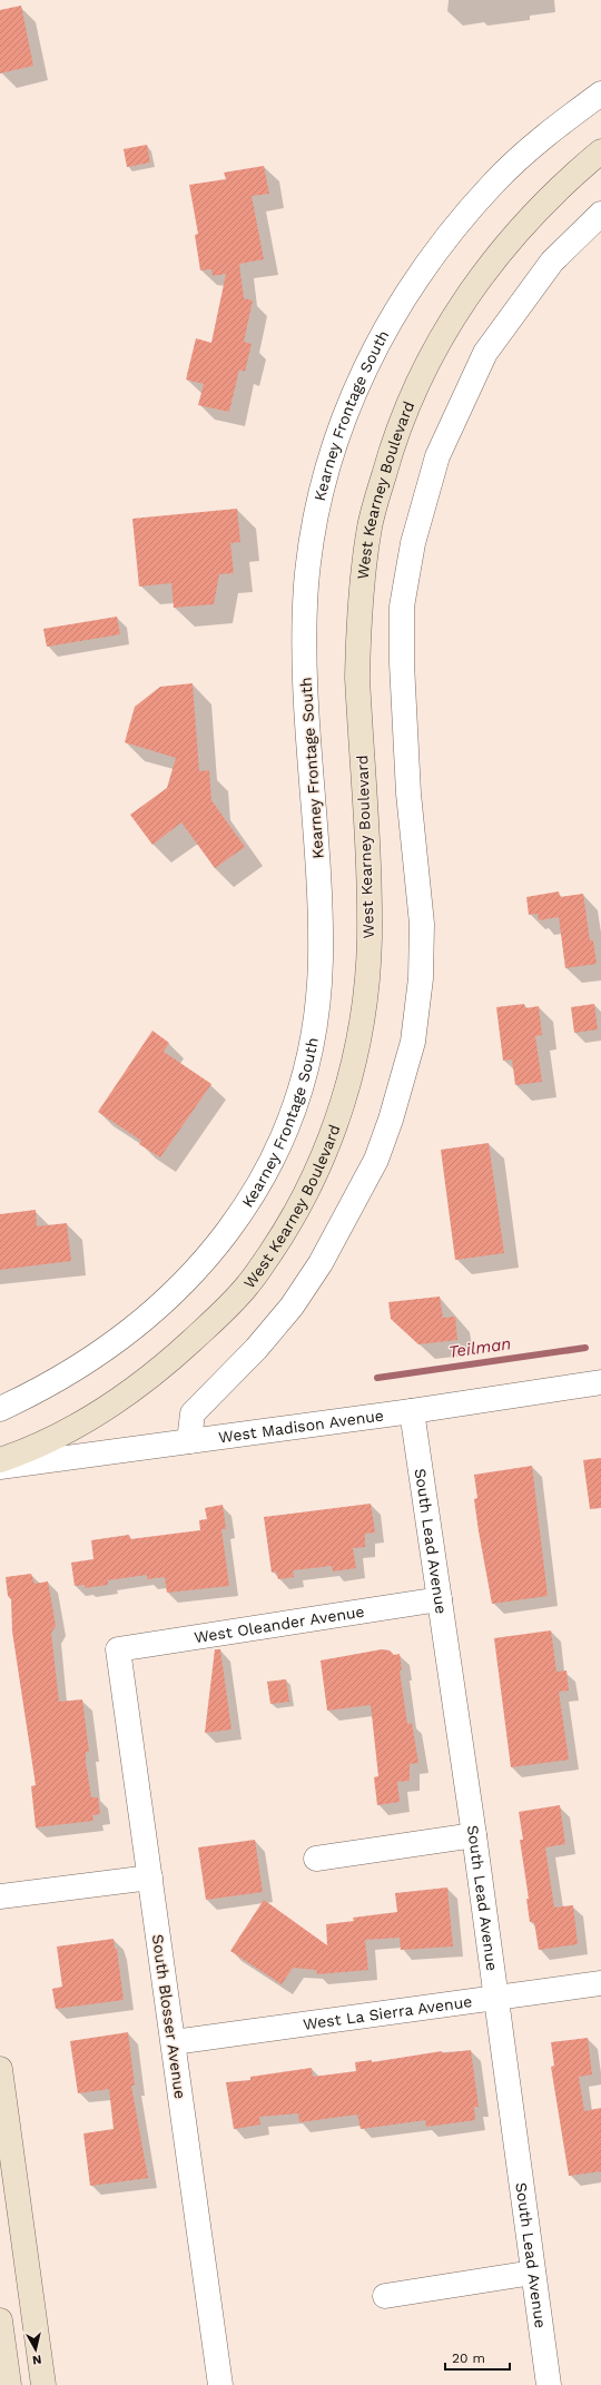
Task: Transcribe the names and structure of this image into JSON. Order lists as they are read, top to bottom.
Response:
{
  "streets": {
    "street": [
      "Kearney Frontage South",
      "West Kearney Boulevard",
      "West Madison Avenue",
      "South Lead Avenue",
      "West Oleander Avenue",
      "West La Sierra Avenue",
      "South Blosser Avenue"
    ]
  },
  "crossings": [
    ["West Madison Avenue", "South Lead Avenue"],
    ["South Lead Avenue", "West Oleander Avenue"],
    ["South Lead Avenue", "West La Sierra Avenue"],
    ["West Oleander Avenue", "South Blosser Avenue"],
    ["West La Sierra Avenue", "South Blosser Avenue"]
  ],
  "water": ["Teilman"],
  "scale_bar": "20 m",
  "north": "bottom"
}
